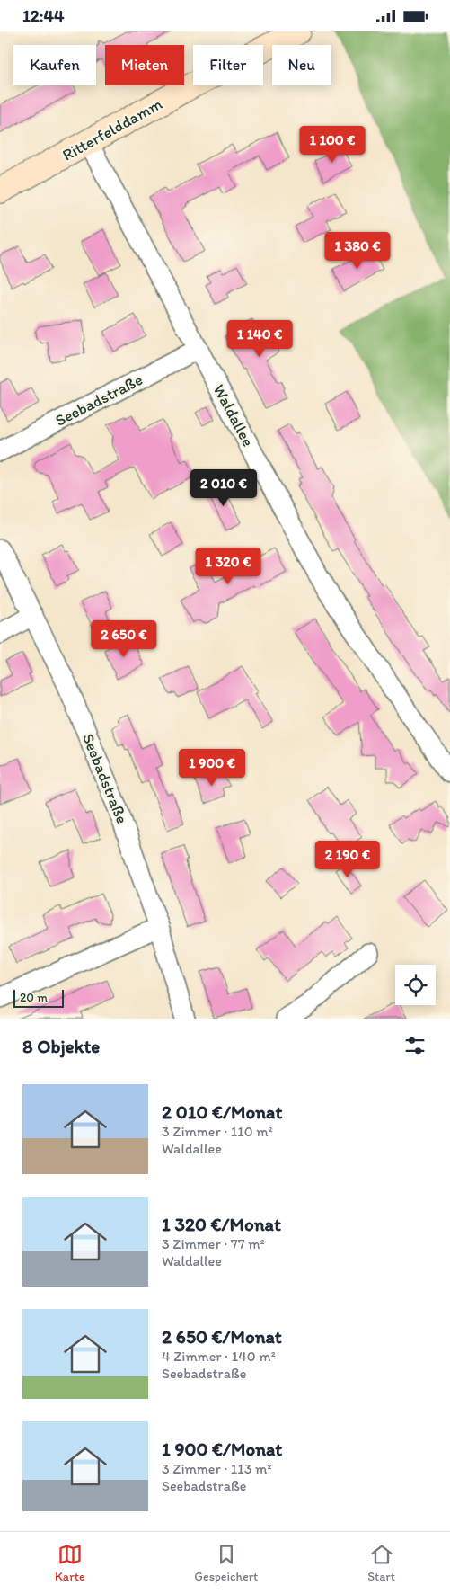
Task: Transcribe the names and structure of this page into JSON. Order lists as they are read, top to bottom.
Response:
{
  "streets": {
    "main road": ["Ritterfelddamm"],
    "street": ["Seebadstraße", "Waldallee"]
  },
  "crossings": [
    ["Ritterfelddamm", "Waldallee"],
    ["Seebadstraße", "Waldallee"]
  ],
  "scale_bar": "20 m",
  "page": {
    "status": "12:44",
    "chip": [
      "Kaufen",
      "Mieten",
      "Filter",
      "Neu"
    ],
    "price": [
      "1 100 €",
      "1 380 €",
      "1 140 €",
      "2 010 €",
      "1 320 €",
      "2 650 €",
      "1 900 €",
      "2 190 €"
    ],
    "scale": "20 m",
    "heading": "8 Objekte",
    "list": [
      {
        "name": "2 010 €/Monat",
        "note": "3 Zimmer · 110 m² · Waldallee"
      },
      {
        "name": "1 320 €/Monat",
        "note": "3 Zimmer · 77 m² · Waldallee"
      },
      {
        "name": "2 650 €/Monat",
        "note": "4 Zimmer · 140 m² · Seebadstraße"
      },
      {
        "name": "1 900 €/Monat",
        "note": "3 Zimmer · 113 m² · Seebadstraße"
      }
    ],
    "tabs": ["Karte", "Gespeichert", "Start"]
  }
}
